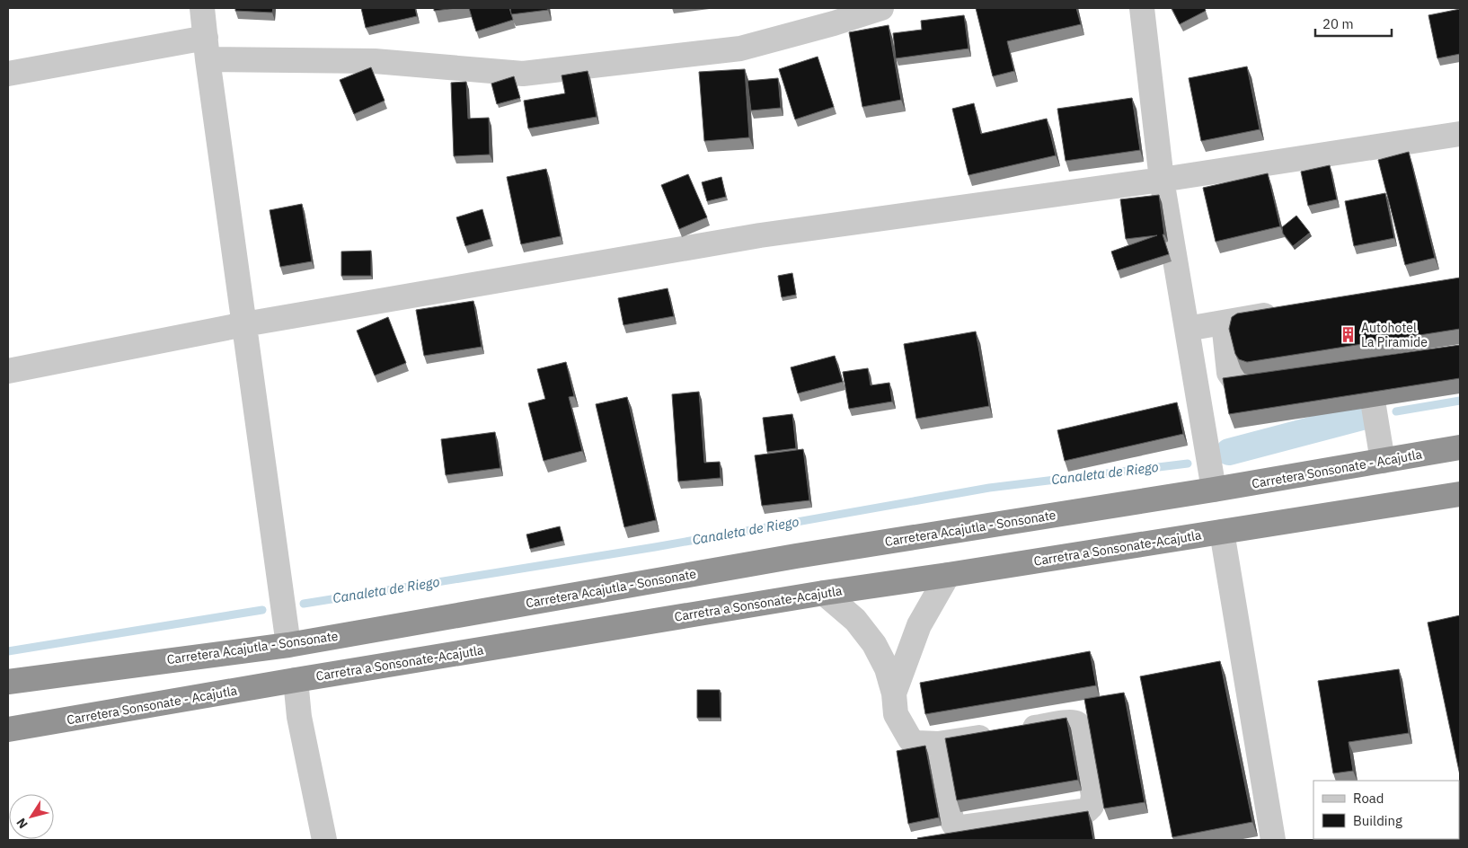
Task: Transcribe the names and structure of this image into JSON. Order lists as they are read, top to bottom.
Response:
{
  "streets": {
    "highway": ["Carretera Sonsonate - Acajutla", "Carretera Acajutla - Sonsonate", "Carretra a Sonsonate-Acajutla"]
  },
  "crossings": [
    ["Carretera Sonsonate - Acajutla", "Carretera Acajutla - Sonsonate"],
    ["Carretera Sonsonate - Acajutla", "Carretra a Sonsonate-Acajutla"]
  ],
  "water": ["Canaleta de Riego"],
  "places": {
    "building": ["Autohotel La Piramide"]
  },
  "legend": ["Road", "Building"],
  "scale_bar": "20 m",
  "north": "bottom left"
}
